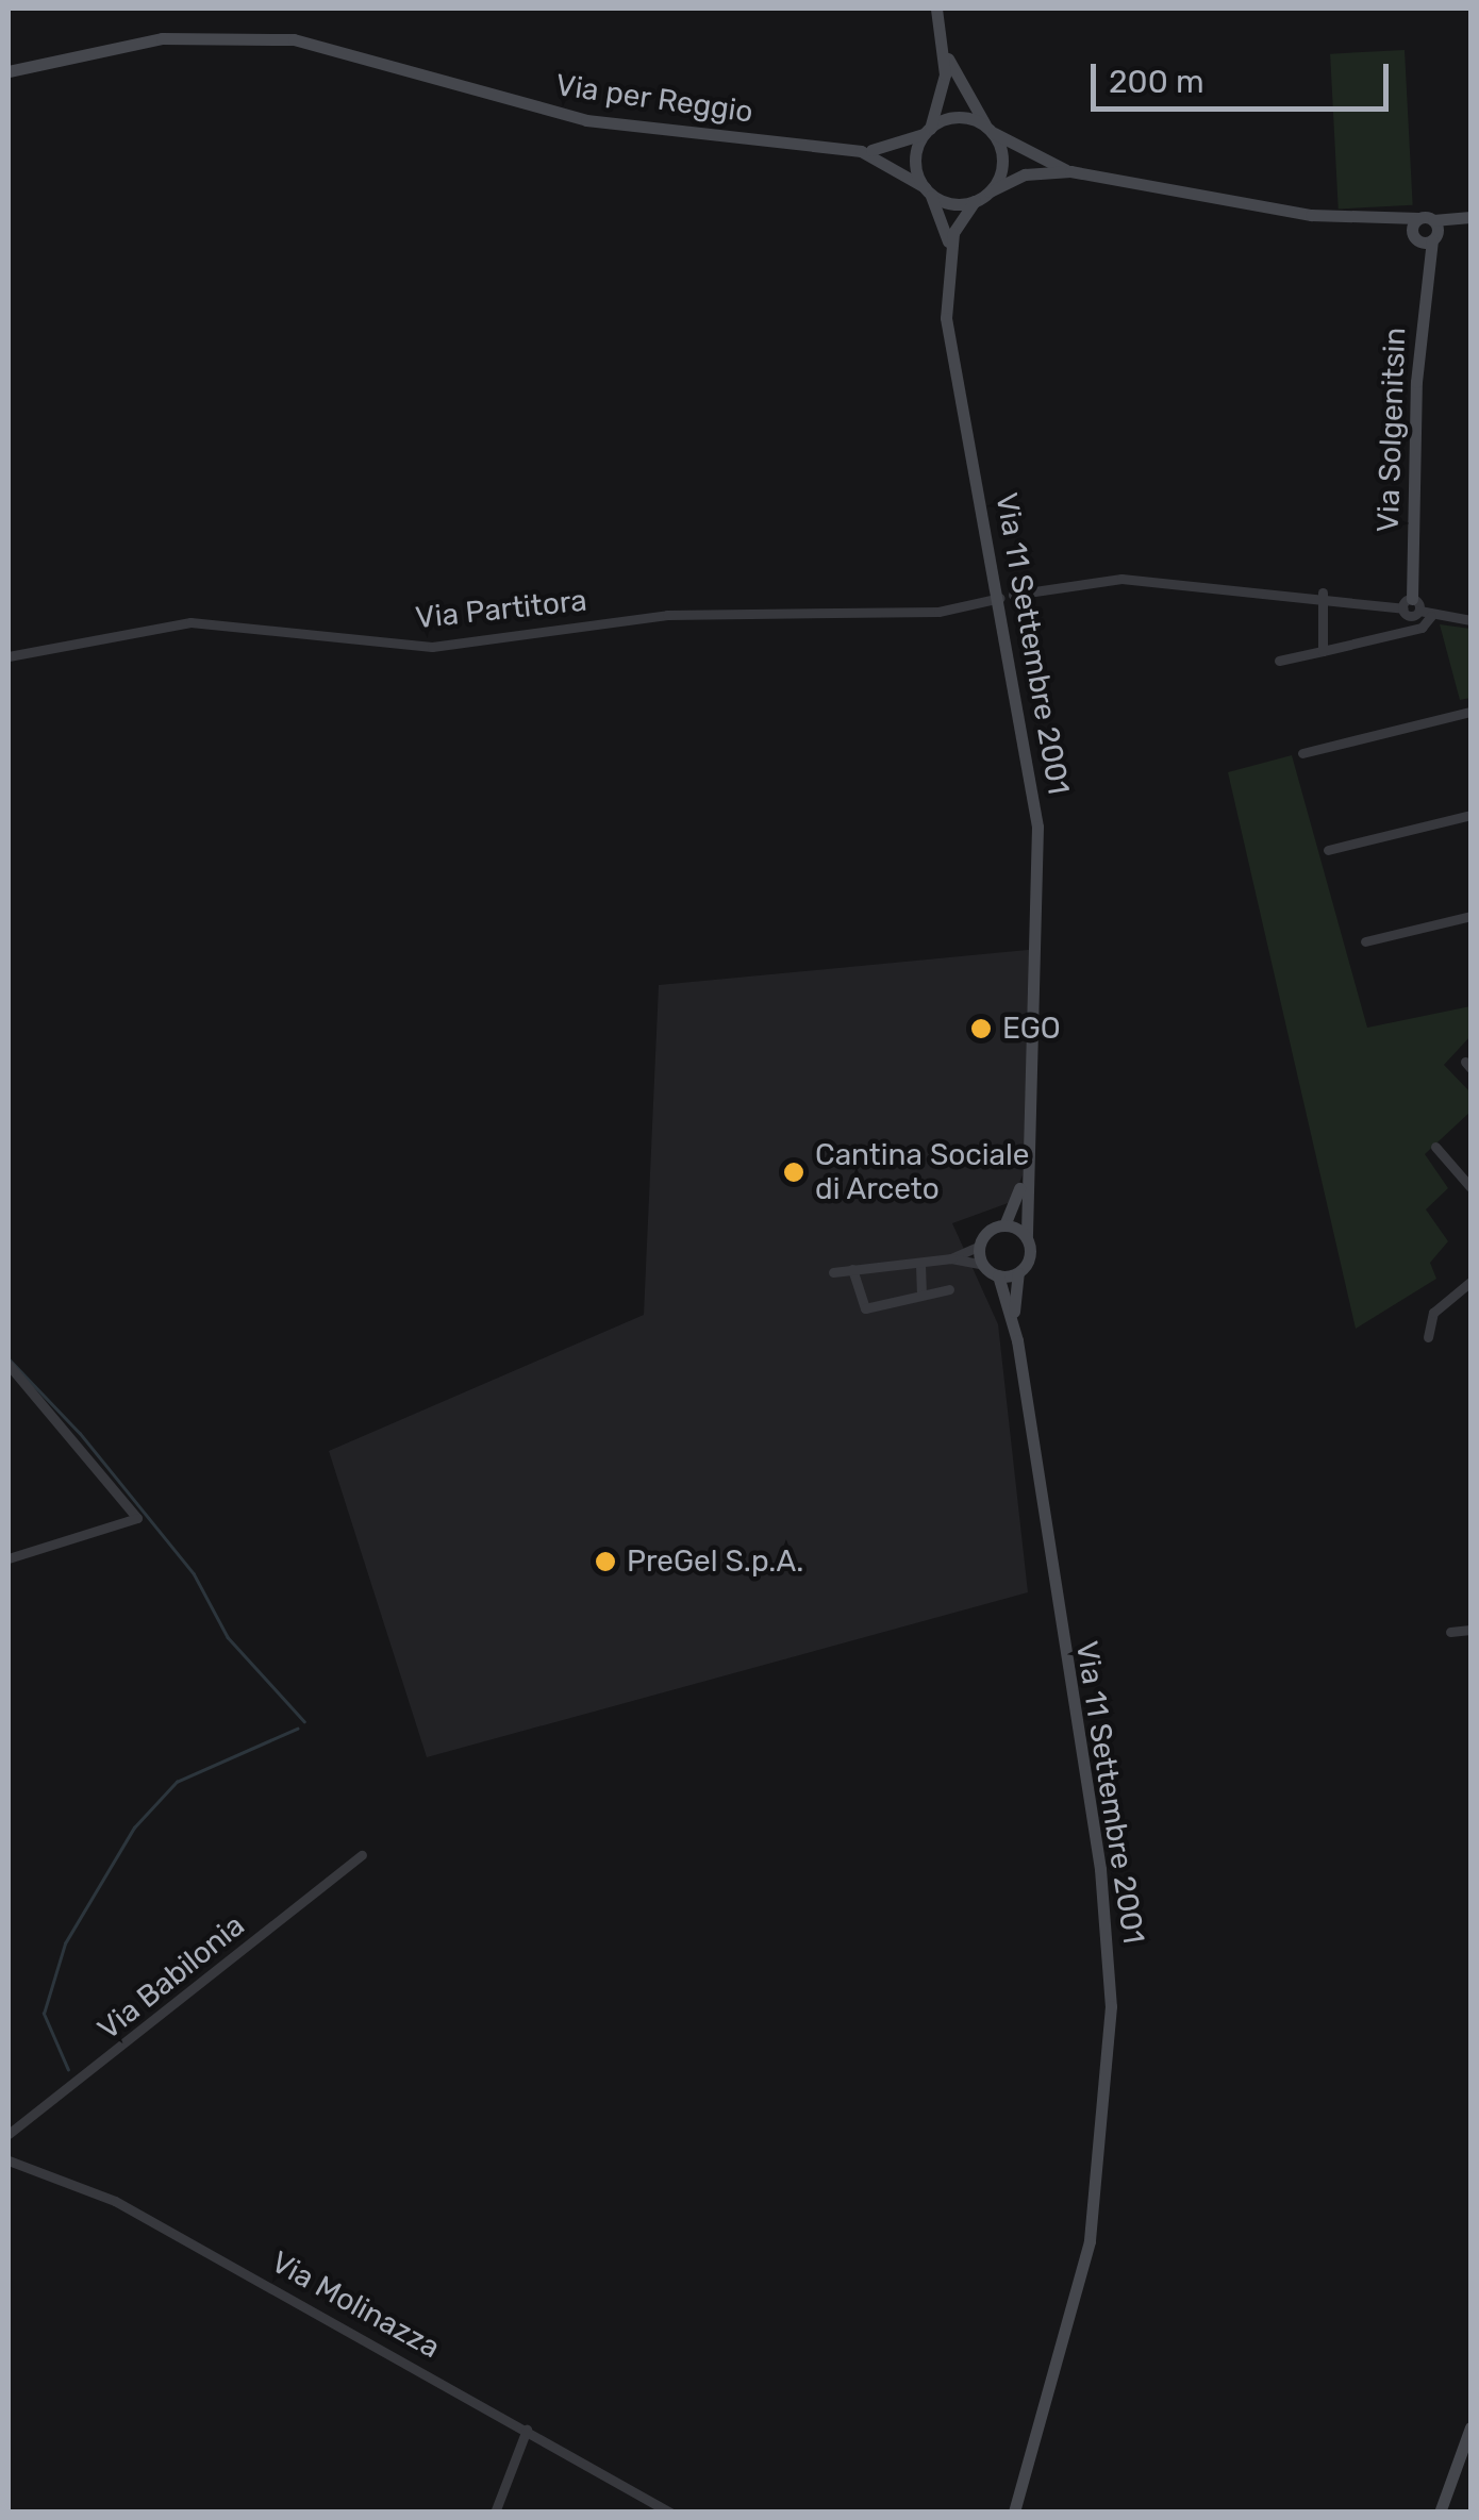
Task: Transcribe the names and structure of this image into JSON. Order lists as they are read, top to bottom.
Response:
{
  "streets": {
    "main road": ["Via per Reggio", "Via Solgenitsin", "Via 11 Settembre 2001"],
    "street": ["Via Partitora", "Via Babilonia", "Via Molinazza"]
  },
  "crossings": [
    ["Via per Reggio", "Via 11 Settembre 2001"],
    ["Via Solgenitsin", "Via Partitora"],
    ["Via Partitora", "Via 11 Settembre 2001"]
  ],
  "places": ["EGO", "Cantina Sociale di Arceto", "PreGel S.p.A."],
  "scale_bar": "200 m"
}
